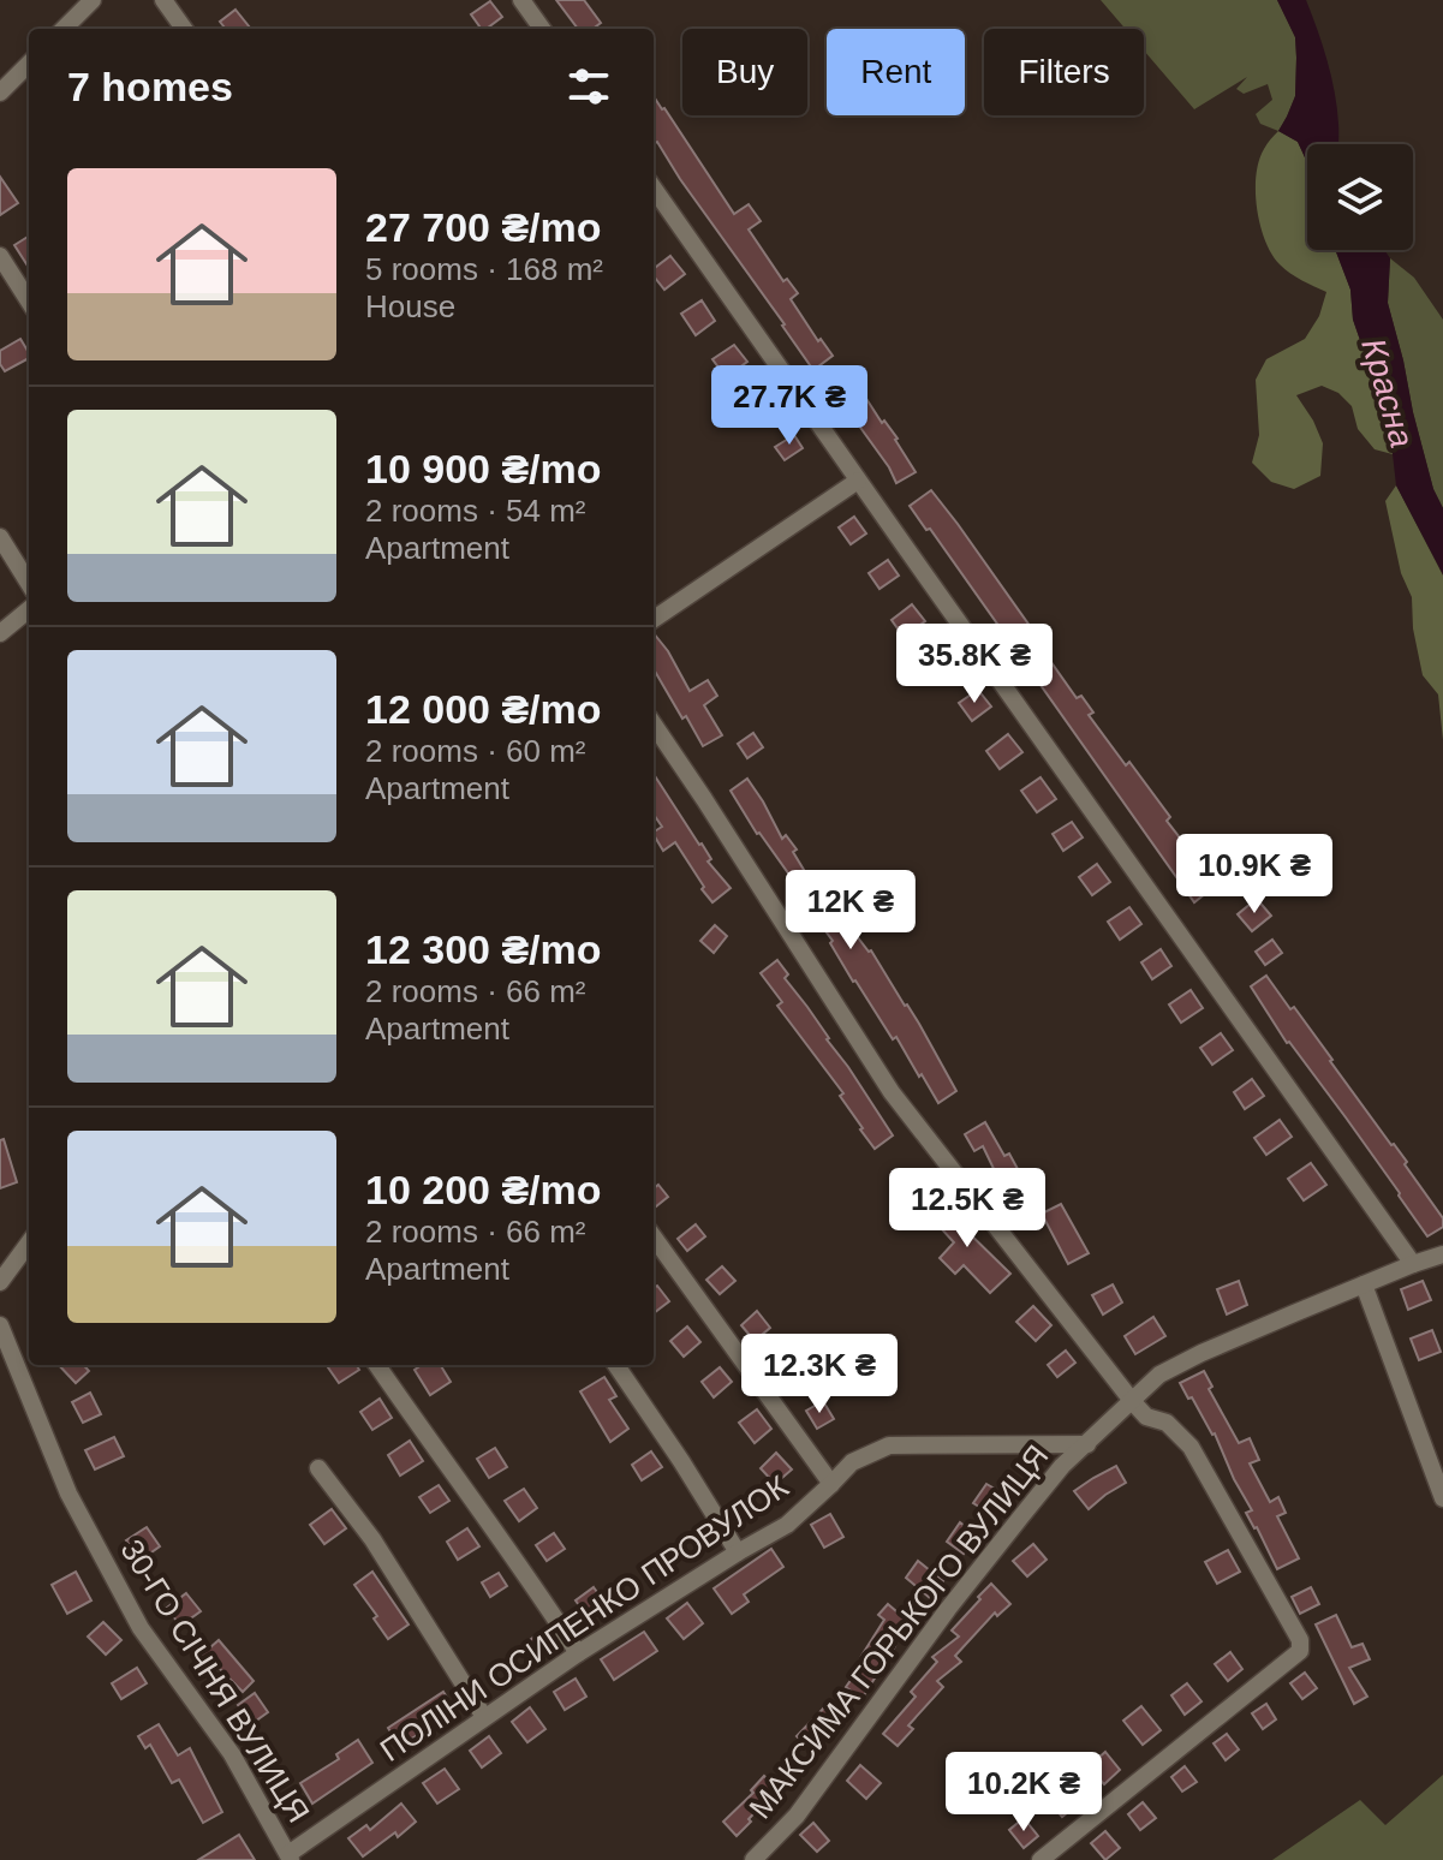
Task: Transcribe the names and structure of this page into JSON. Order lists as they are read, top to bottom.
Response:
{
  "streets": {
    "street": ["ПОЛІНИ ОСИПЕНКО ПРОВУЛОК", "МАКСИМА ГОРЬКОГО ВУЛИЦЯ", "30-ГО СІЧНЯ ВУЛИЦЯ"]
  },
  "crossings": [
    ["ПОЛІНИ ОСИПЕНКО ПРОВУЛОК", "МАКСИМА ГОРЬКОГО ВУЛИЦЯ"],
    ["ПОЛІНИ ОСИПЕНКО ПРОВУЛОК", "30-ГО СІЧНЯ ВУЛИЦЯ"]
  ],
  "water": ["Красна"],
  "page": {
    "chip": ["Buy", "Rent", "Filters"],
    "heading": "7 homes",
    "list": [
      {
        "name": "27 700 ₴/mo",
        "note": "5 rooms · 168 m² · House"
      },
      {
        "name": "10 900 ₴/mo",
        "note": "2 rooms · 54 m² · Apartment"
      },
      {
        "name": "12 000 ₴/mo",
        "note": "2 rooms · 60 m² · Apartment"
      },
      {
        "name": "12 300 ₴/mo",
        "note": "2 rooms · 66 m² · Apartment"
      },
      {
        "name": "10 200 ₴/mo",
        "note": "2 rooms · 66 m² · Apartment"
      }
    ],
    "price": [
      "27.7K ₴",
      "35.8K ₴",
      "10.9K ₴",
      "12K ₴",
      "12.5K ₴",
      "12.3K ₴",
      "10.2K ₴"
    ]
  }
}
